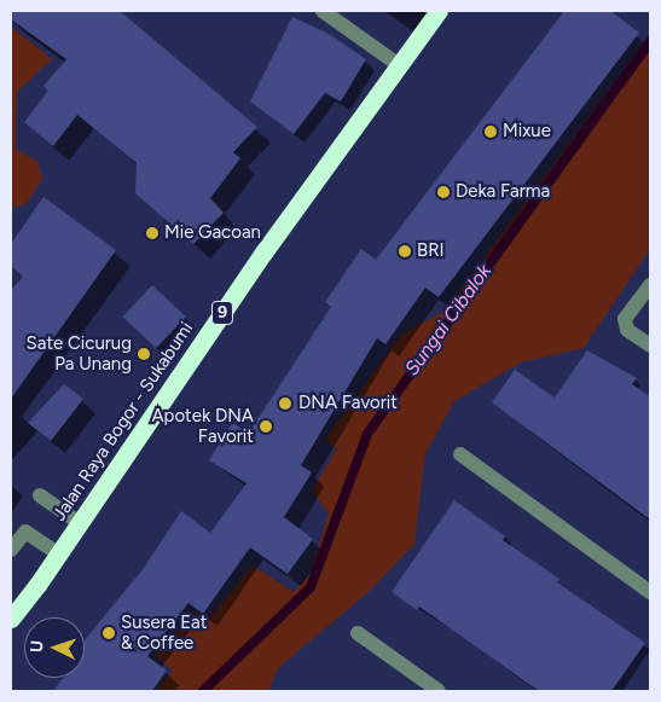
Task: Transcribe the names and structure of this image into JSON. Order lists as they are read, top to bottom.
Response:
{
  "streets": {
    "highway": ["9", "Jalan Raya Bogor - Sukabumi"]
  },
  "water": ["Sungai Cibalok"],
  "places": [
    "Mixue",
    "Deka Farma",
    "Mie Gacoan",
    "BRI",
    "Sate Cicurug Pa Unang",
    "DNA Favorit",
    "Apotek DNA Favorit",
    "Susera Eat & Coffee"
  ],
  "north": "left"
}
